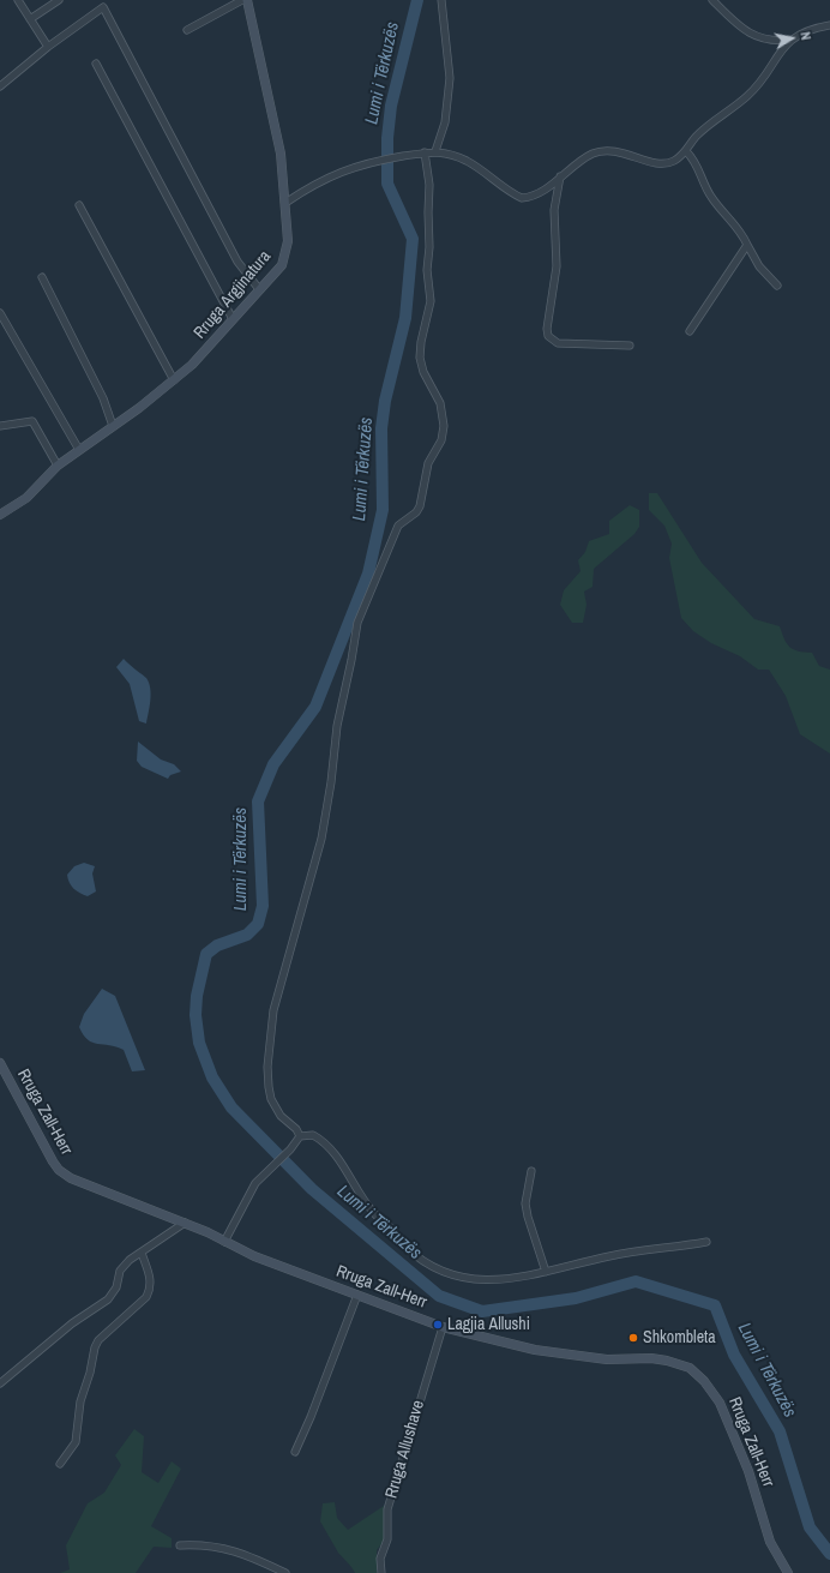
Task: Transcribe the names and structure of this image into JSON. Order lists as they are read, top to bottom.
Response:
{
  "streets": {
    "main road": ["Rruga Argjinatura", "Rruga Zall-Herr"],
    "street": ["Rruga Allushave"]
  },
  "crossings": [
    ["Rruga Zall-Herr", "Rruga Allushave"]
  ],
  "water": ["Lumi i Tërkuzës"],
  "places": ["Lagjia Allushi", "Shkombleta"],
  "north": "right"
}
